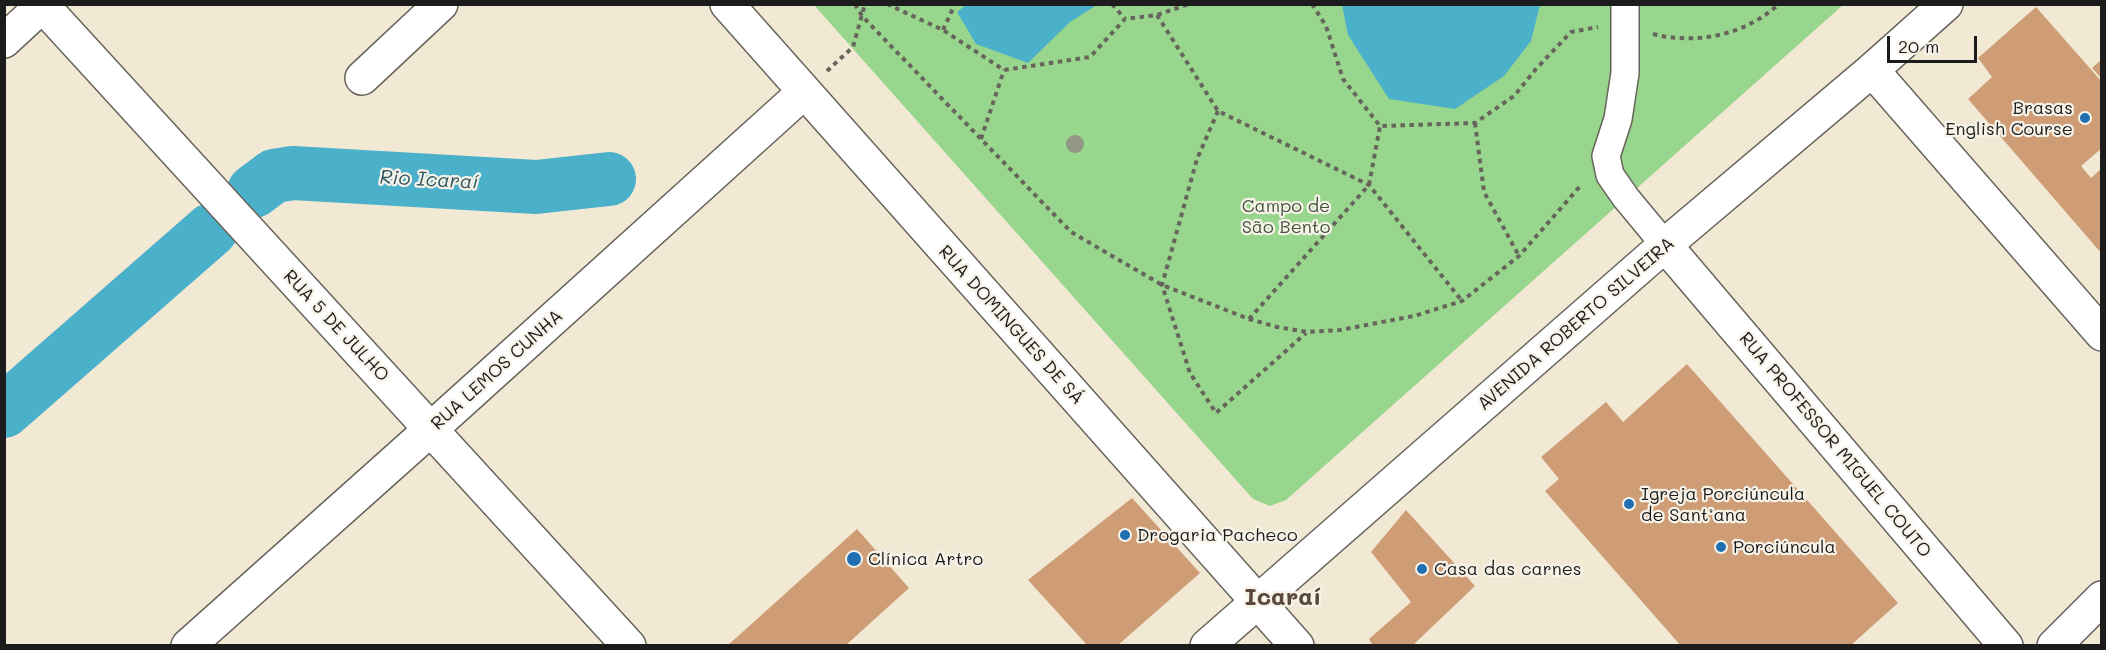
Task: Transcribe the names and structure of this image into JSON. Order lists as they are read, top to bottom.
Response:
{
  "streets": {
    "street": [
      "AVENIDA ROBERTO SILVEIRA",
      "RUA DOMINGUES DE SÁ",
      "RUA 5 DE JULHO",
      "RUA LEMOS CUNHA",
      "RUA PROFESSOR MIGUEL COUTO"
    ]
  },
  "crossings": [
    ["AVENIDA ROBERTO SILVEIRA", "RUA DOMINGUES DE SÁ"],
    ["AVENIDA ROBERTO SILVEIRA", "RUA PROFESSOR MIGUEL COUTO"],
    ["RUA DOMINGUES DE SÁ", "RUA LEMOS CUNHA"],
    ["RUA 5 DE JULHO", "RUA LEMOS CUNHA"]
  ],
  "districts": ["Icaraí"],
  "water": ["Rio Icaraí"],
  "parks": ["Campo de São Bento"],
  "places": [
    "Brasas English Course",
    "Igreja Porciúncula de Sant’ana",
    "Drogaria Pacheco",
    "Porciúncula",
    "Clínica Artro",
    "Casa das carnes"
  ],
  "scale_bar": "20 m"
}
